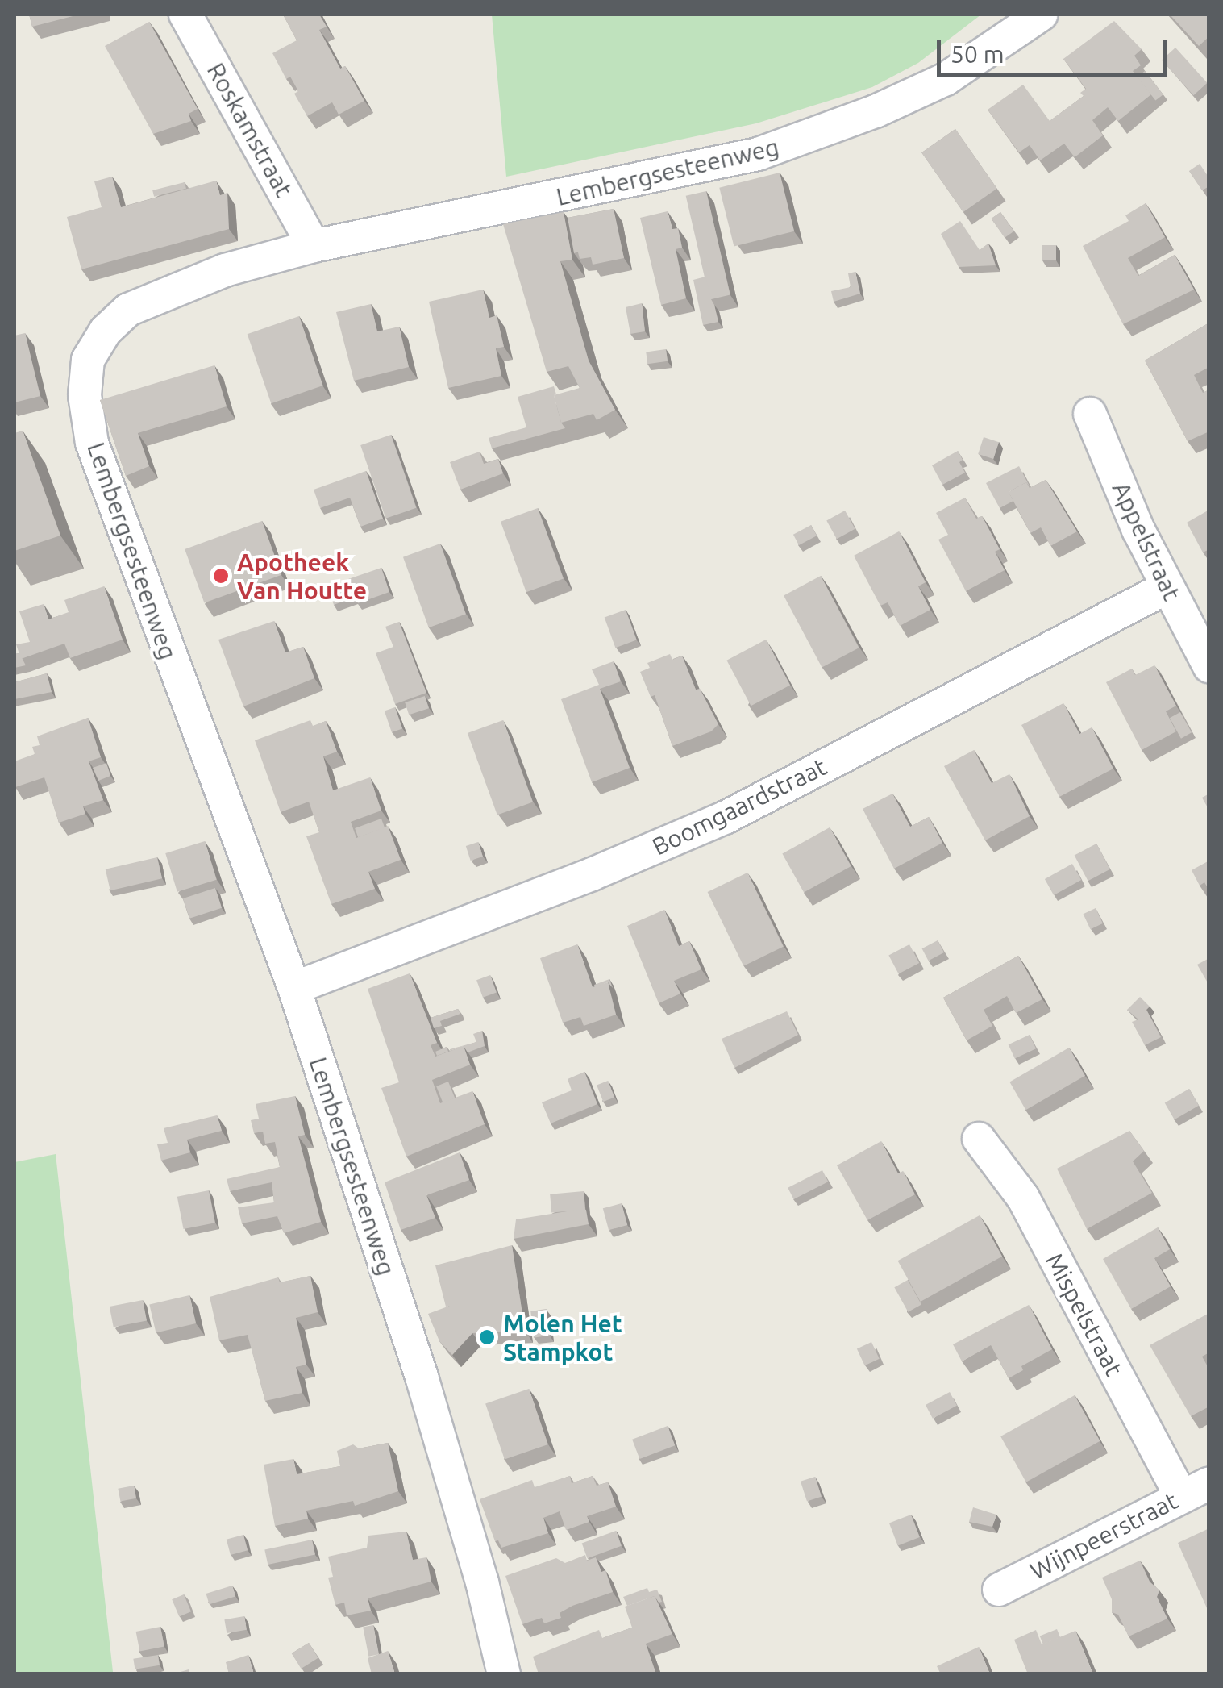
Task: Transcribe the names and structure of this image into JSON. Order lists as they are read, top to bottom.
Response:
{
  "streets": {
    "street": [
      "Roskamstraat",
      "Lembergsesteenweg",
      "Appelstraat",
      "Boomgaardstraat",
      "Mispelstraat",
      "Wijnpeerstraat"
    ]
  },
  "crossings": [
    ["Roskamstraat", "Lembergsesteenweg"],
    ["Lembergsesteenweg", "Boomgaardstraat"],
    ["Appelstraat", "Boomgaardstraat"],
    ["Mispelstraat", "Wijnpeerstraat"]
  ],
  "places": ["Apotheek Van Houtte", "Molen Het Stampkot"],
  "scale_bar": "50 m"
}
